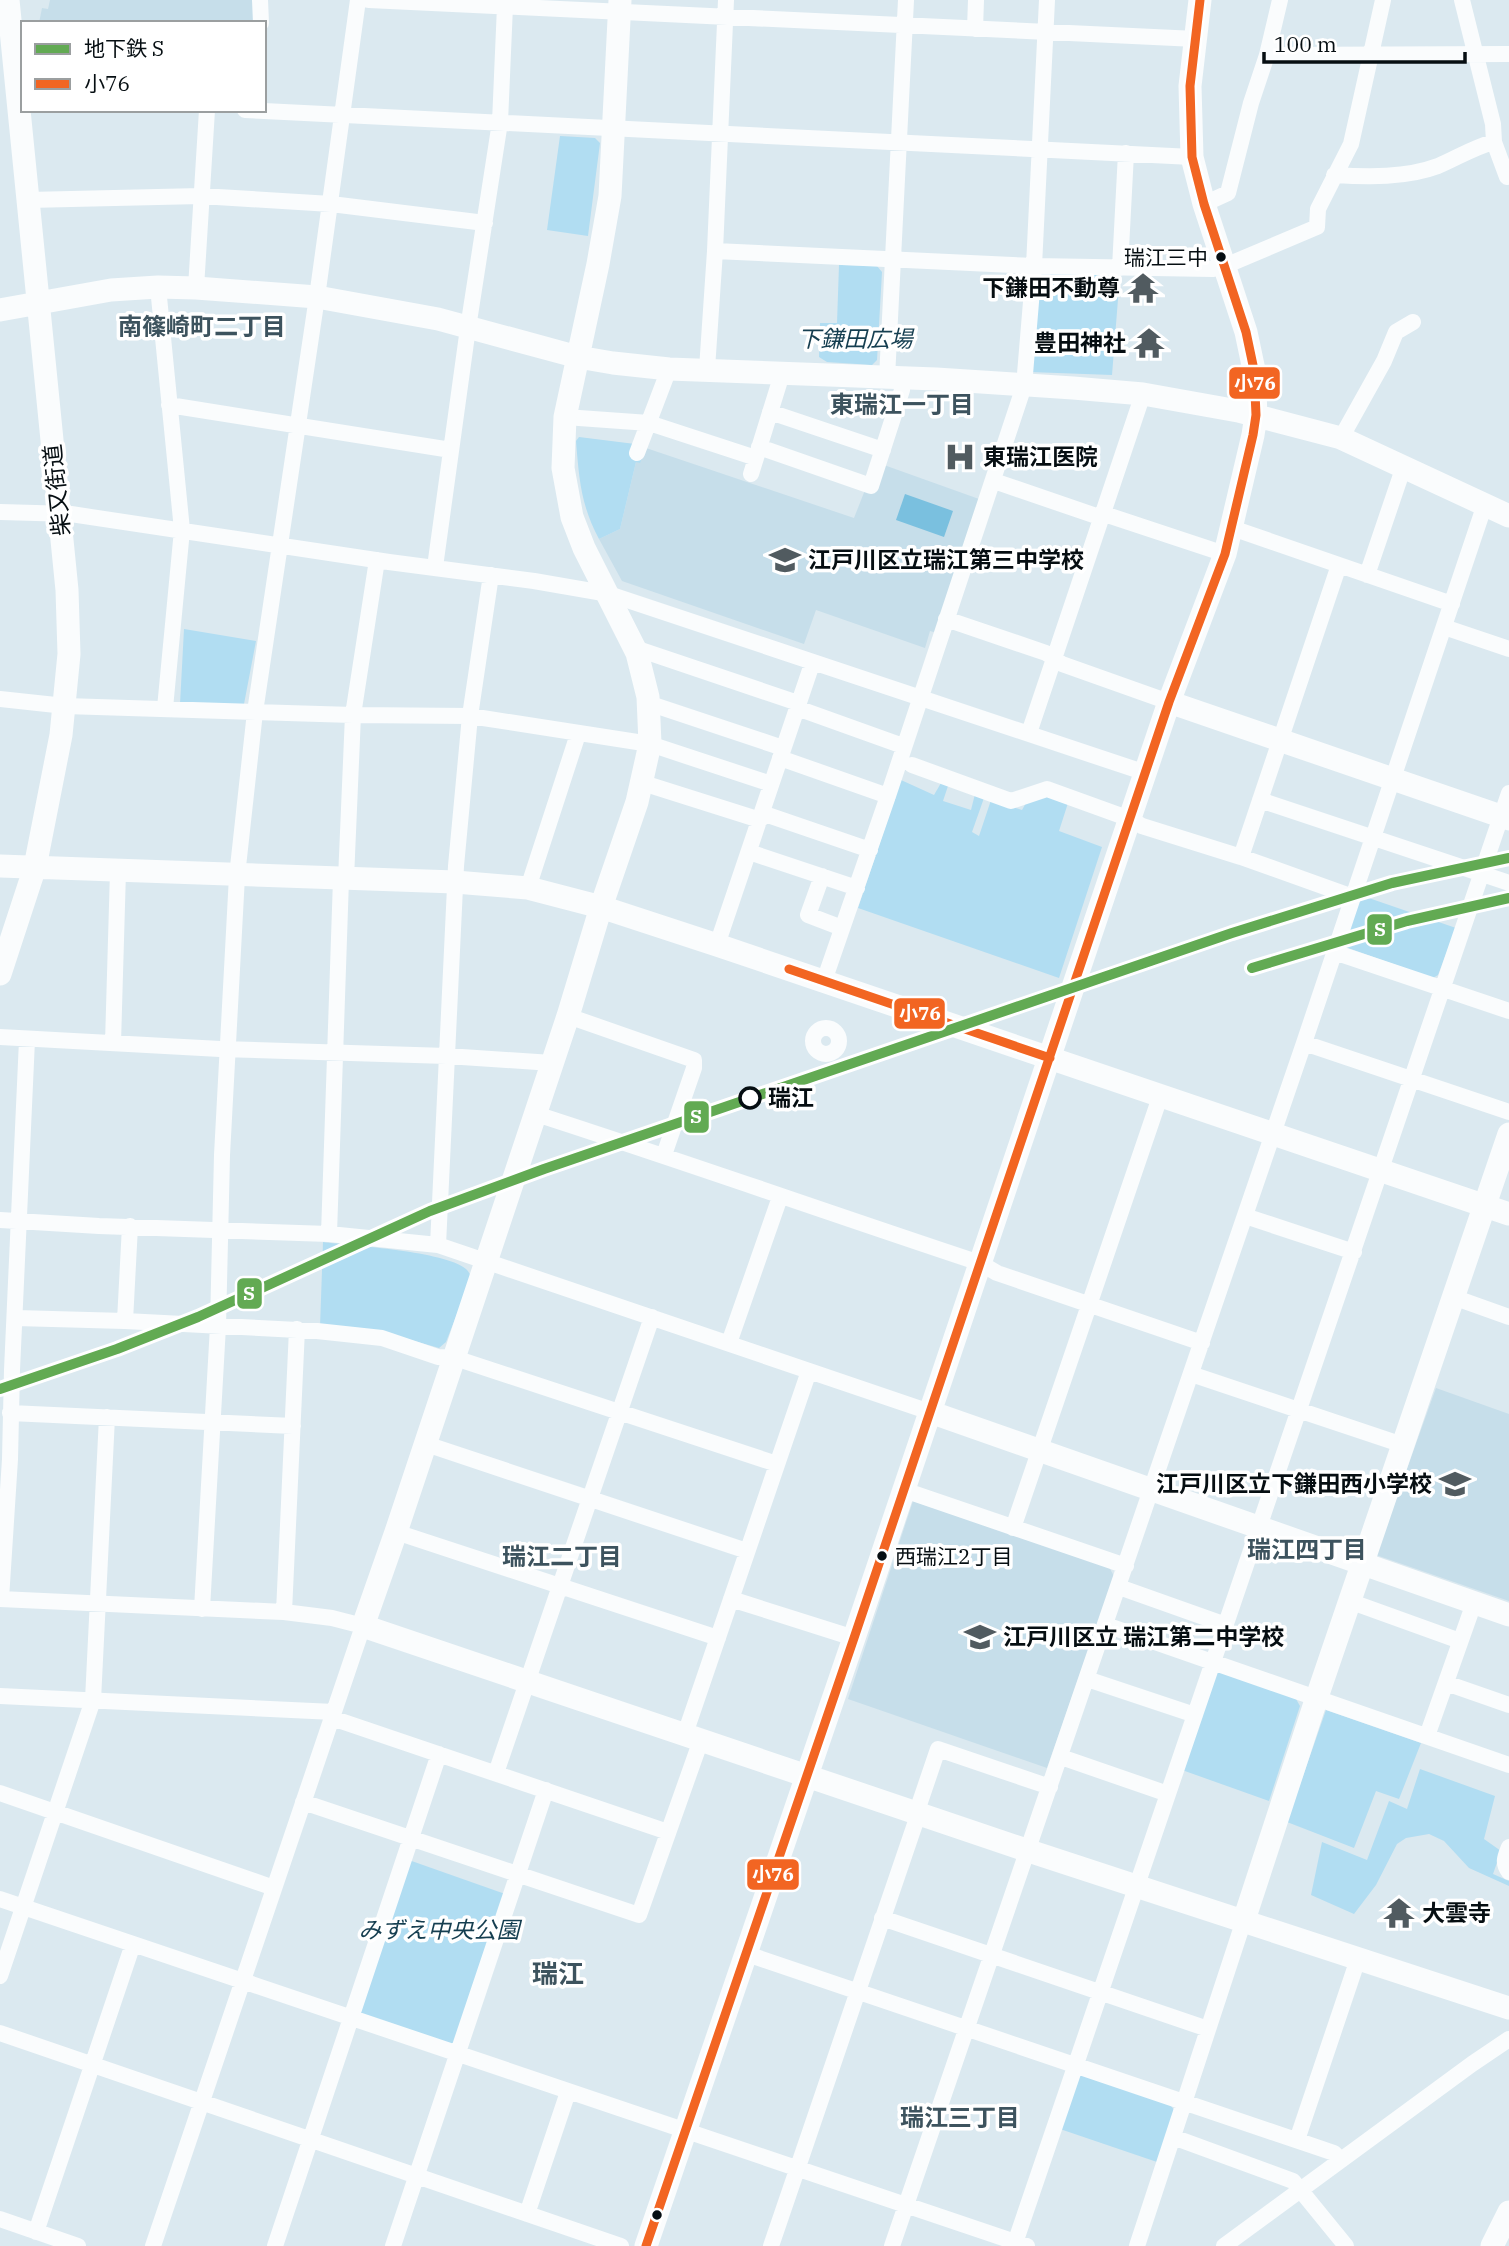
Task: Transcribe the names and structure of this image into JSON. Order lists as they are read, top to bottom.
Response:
{
  "streets": {
    "street": ["柴又街道"]
  },
  "districts": [
    "南篠崎町二丁目",
    "東瑞江一丁目",
    "瑞江四丁目",
    "瑞江二丁目",
    "瑞江",
    "瑞江三丁目"
  ],
  "parks": ["下鎌田広場", "みずえ中央公園"],
  "places": {
    "other": ["瑞江三中", "瑞江", "西瑞江2丁目"],
    "temple": ["下鎌田不動尊", "豊田神社", "大雲寺"],
    "hospital": ["東瑞江医院"],
    "school or university": ["江戸川区立瑞江第三中学校", "江戸川区立下鎌田西小学校", "江戸川区立 瑞江第二中学校"]
  },
  "lines": ["transit line 小76", "metro line S"],
  "legend": ["地下鉄 S", "小76"],
  "scale_bar": "100 m"
}
